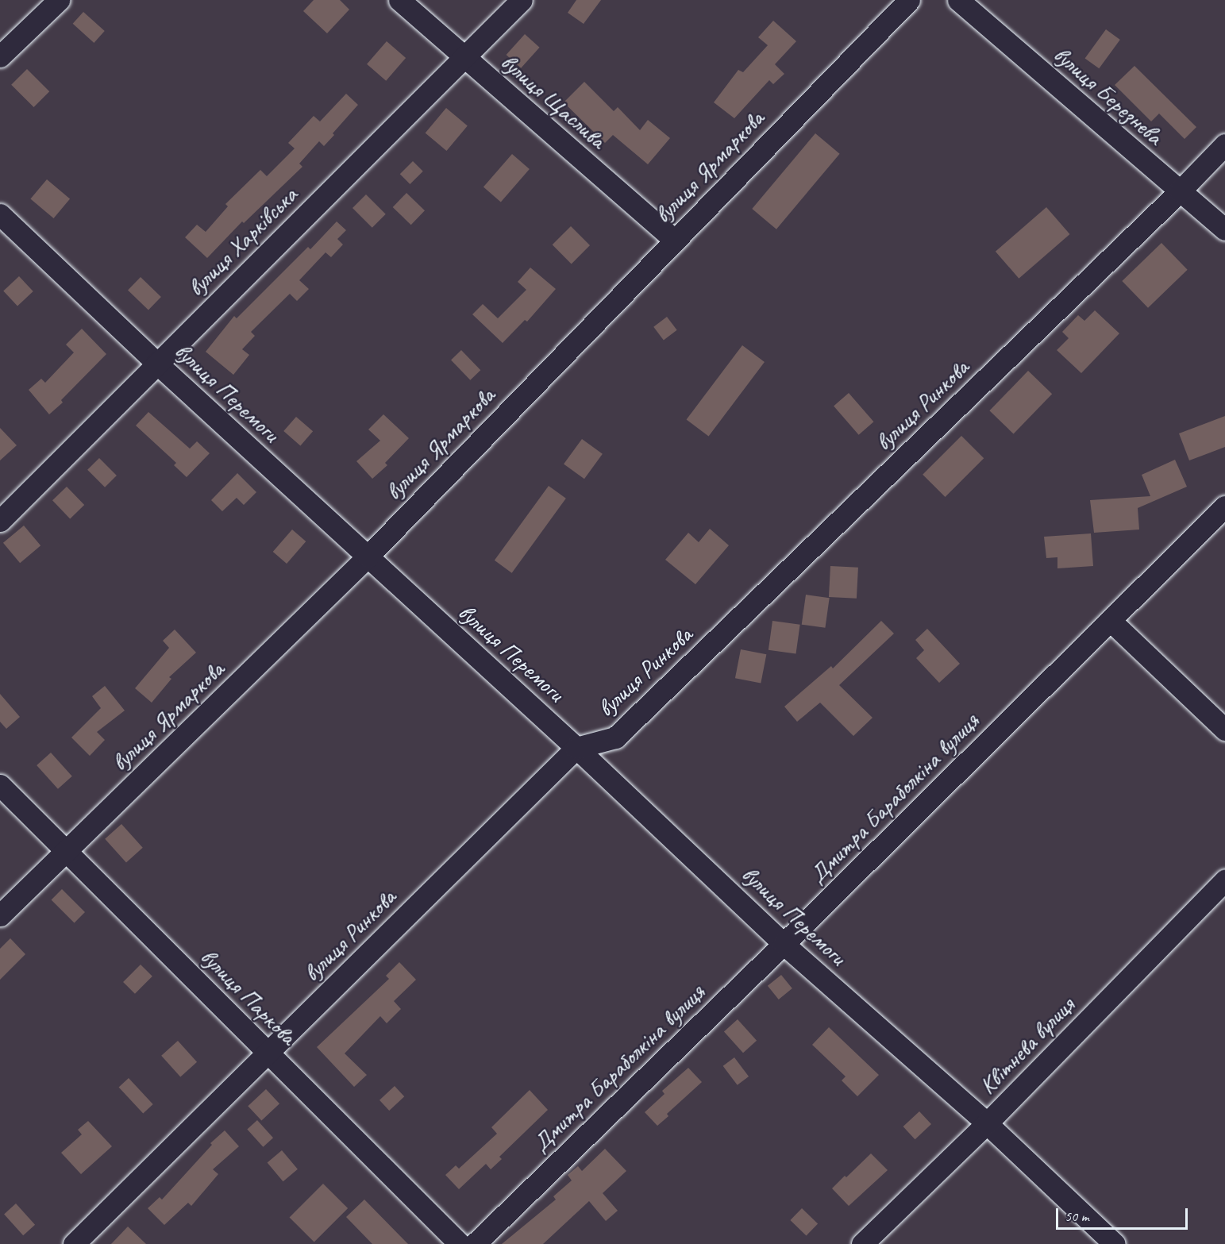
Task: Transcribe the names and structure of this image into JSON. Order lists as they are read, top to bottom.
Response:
{
  "streets": {
    "street": [
      "вулиця Березнева",
      "вулиця Щаслива",
      "вулиця Ярмаркова",
      "вулиця Харківська",
      "вулиця Перемоги",
      "вулиця Ринкова",
      "Дмитра Бараболкіна вулиця",
      "вулиця Паркова",
      "Квітнева вулиця"
    ]
  },
  "crossings": [
    ["вулиця Березнева", "вулиця Ринкова"],
    ["вулиця Щаслива", "вулиця Ярмаркова"],
    ["вулиця Щаслива", "вулиця Харківська"],
    ["вулиця Ярмаркова", "вулиця Перемоги"],
    ["вулиця Ярмаркова", "вулиця Паркова"],
    ["вулиця Харківська", "вулиця Перемоги"],
    ["вулиця Перемоги", "вулиця Ринкова"],
    ["вулиця Перемоги", "Дмитра Бараболкіна вулиця"],
    ["вулиця Перемоги", "Квітнева вулиця"],
    ["вулиця Ринкова", "вулиця Паркова"]
  ],
  "scale_bar": "50 m"
}
